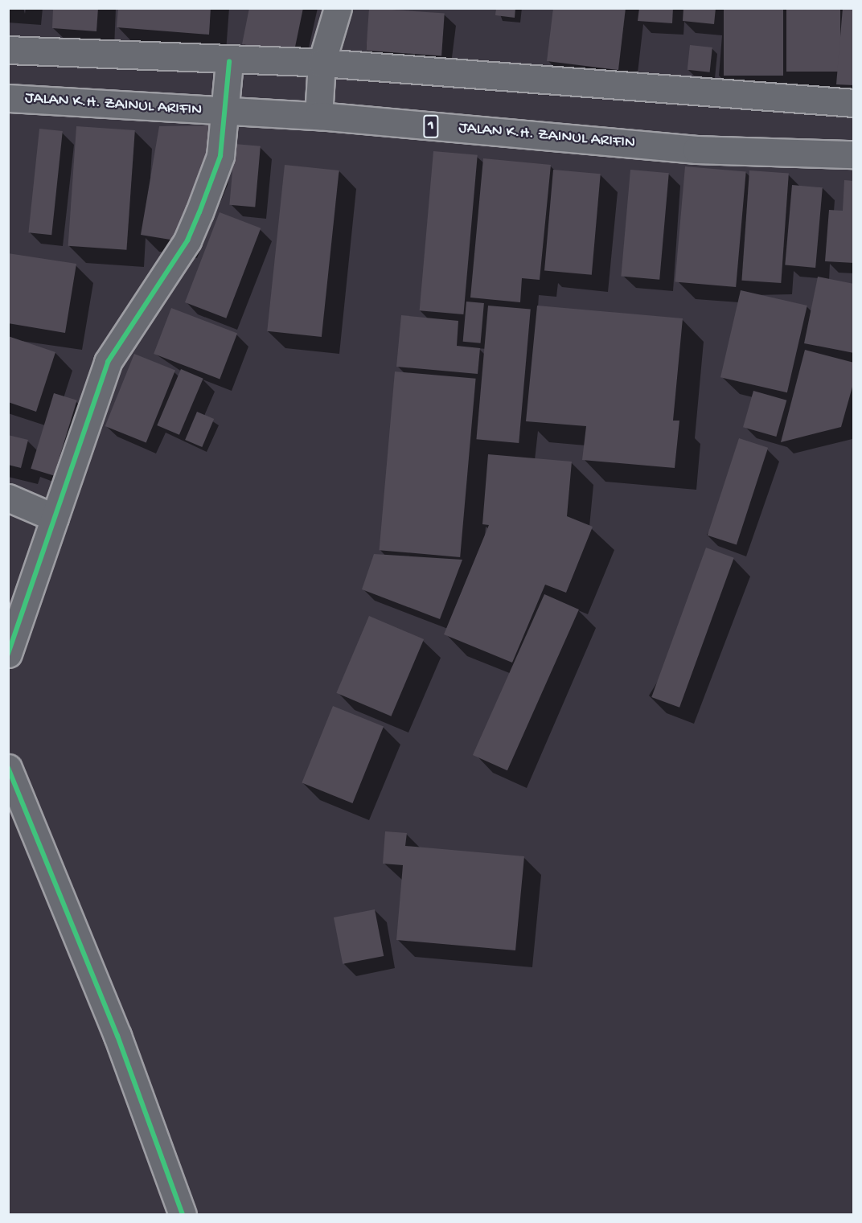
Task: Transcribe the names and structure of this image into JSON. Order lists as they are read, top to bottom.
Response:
{
  "streets": {
    "main road": ["JALAN K.H. ZAINUL ARIFIN", "1"]
  }
}
